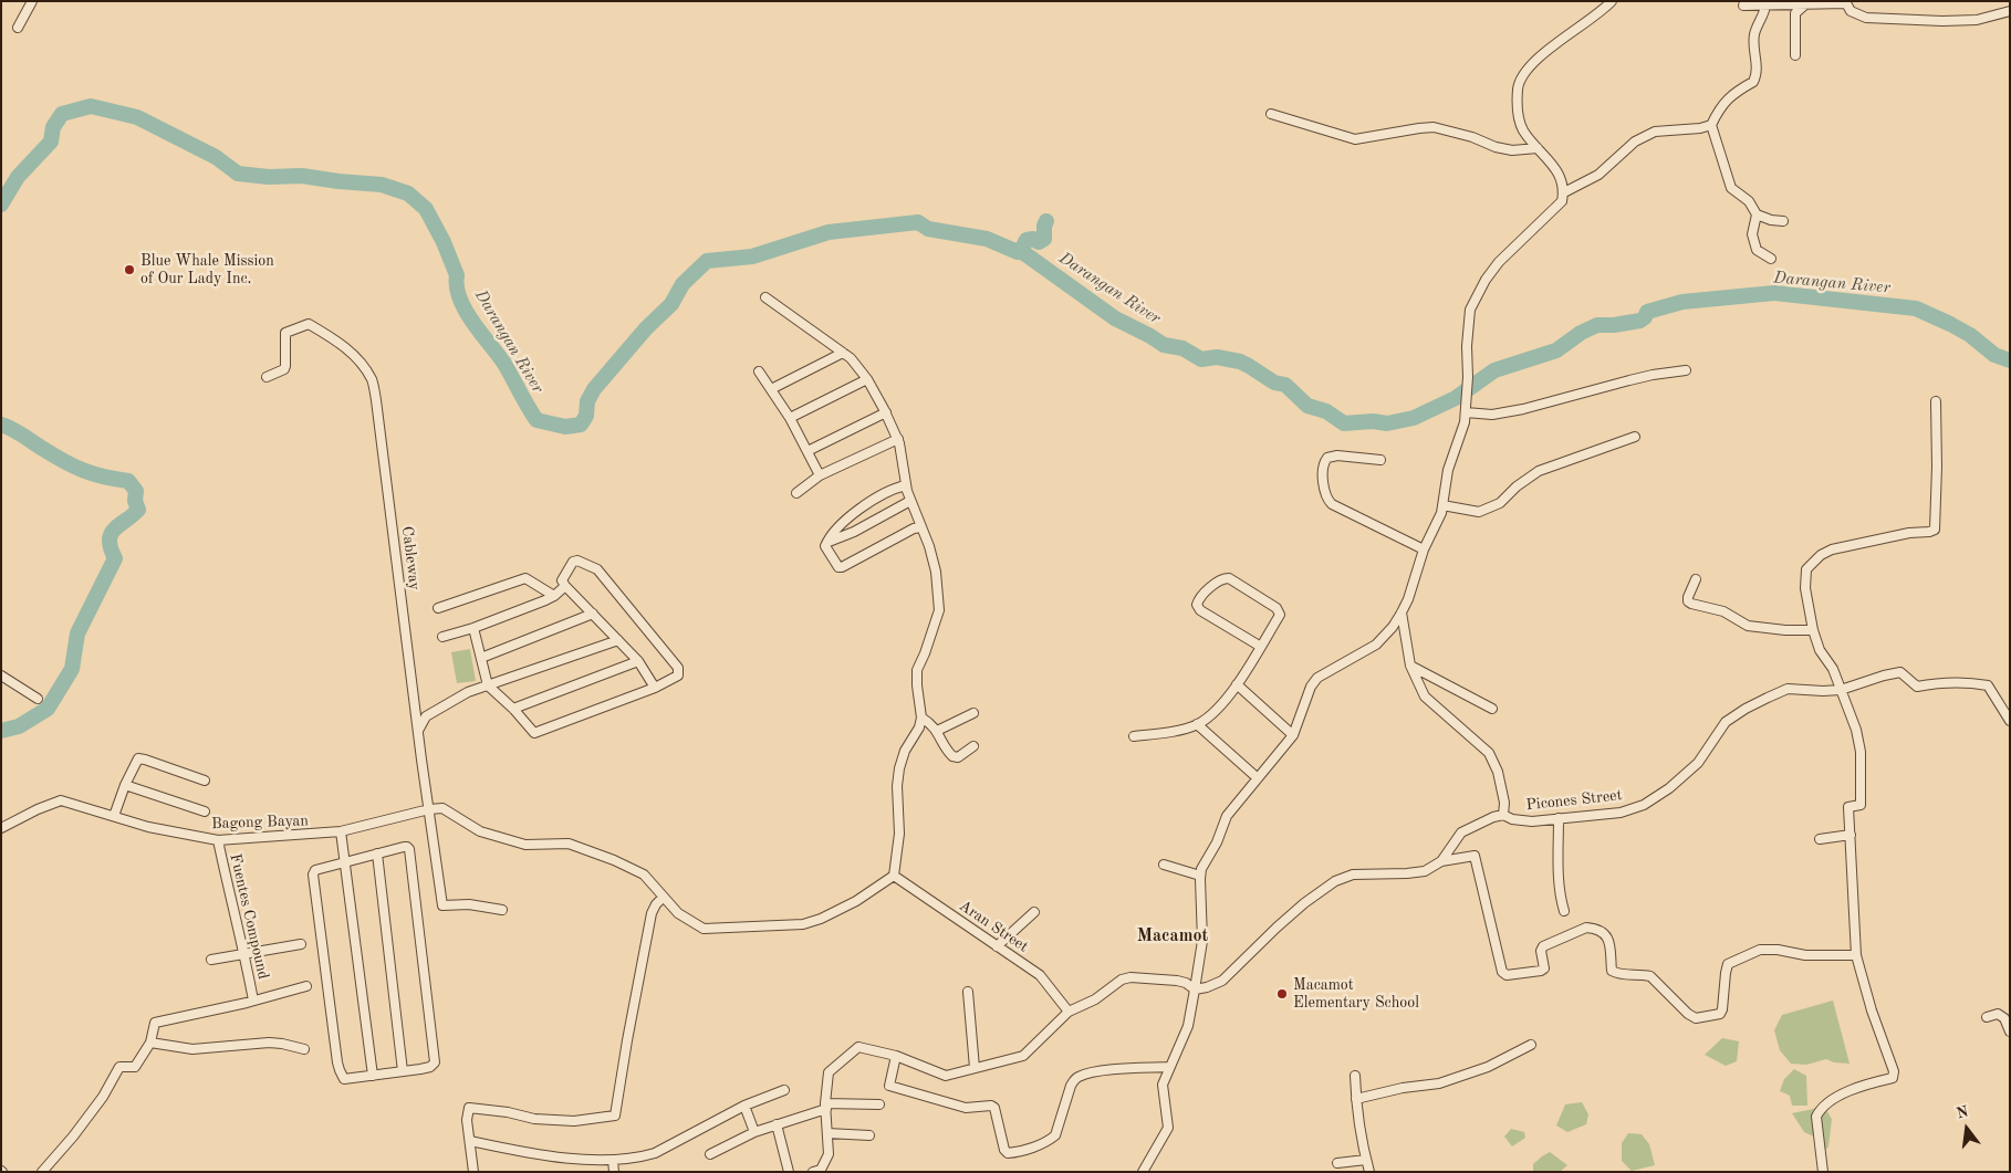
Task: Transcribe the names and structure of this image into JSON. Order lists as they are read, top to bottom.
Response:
{
  "streets": {
    "street": [
      "Cableway",
      "Picones Street",
      "Bagong Bayan",
      "Fuentes Compound",
      "Aran Street"
    ]
  },
  "crossings": [
    ["Cableway", "Bagong Bayan"],
    ["Bagong Bayan", "Fuentes Compound"]
  ],
  "districts": ["Macamot"],
  "water": ["Darangan River"],
  "places": ["Blue Whale Mission of Our Lady Inc.", "Macamot Elementary School"],
  "north": "top"
}
